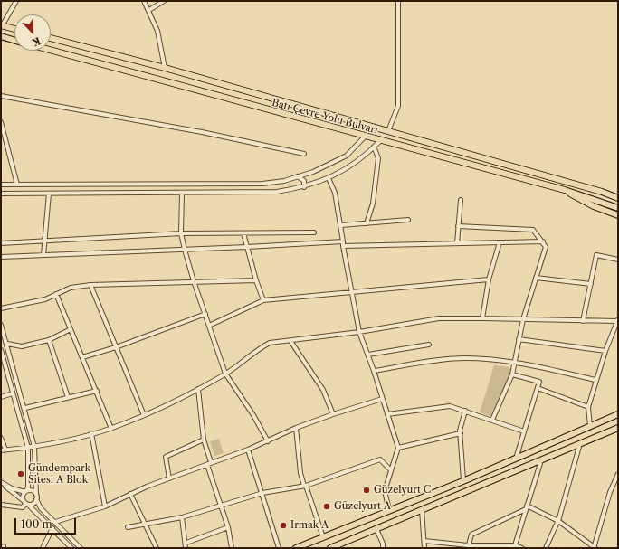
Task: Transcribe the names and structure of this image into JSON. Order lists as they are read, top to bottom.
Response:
{
  "streets": {
    "main road": ["Batı Çevre Yolu Bulvarı"]
  },
  "places": [
    "Gündempark Sitesi A Blok",
    "Güzelyurt C",
    "Güzelyurt A",
    "Irmak A"
  ],
  "scale_bar": "100 m",
  "north": "bottom"
}
